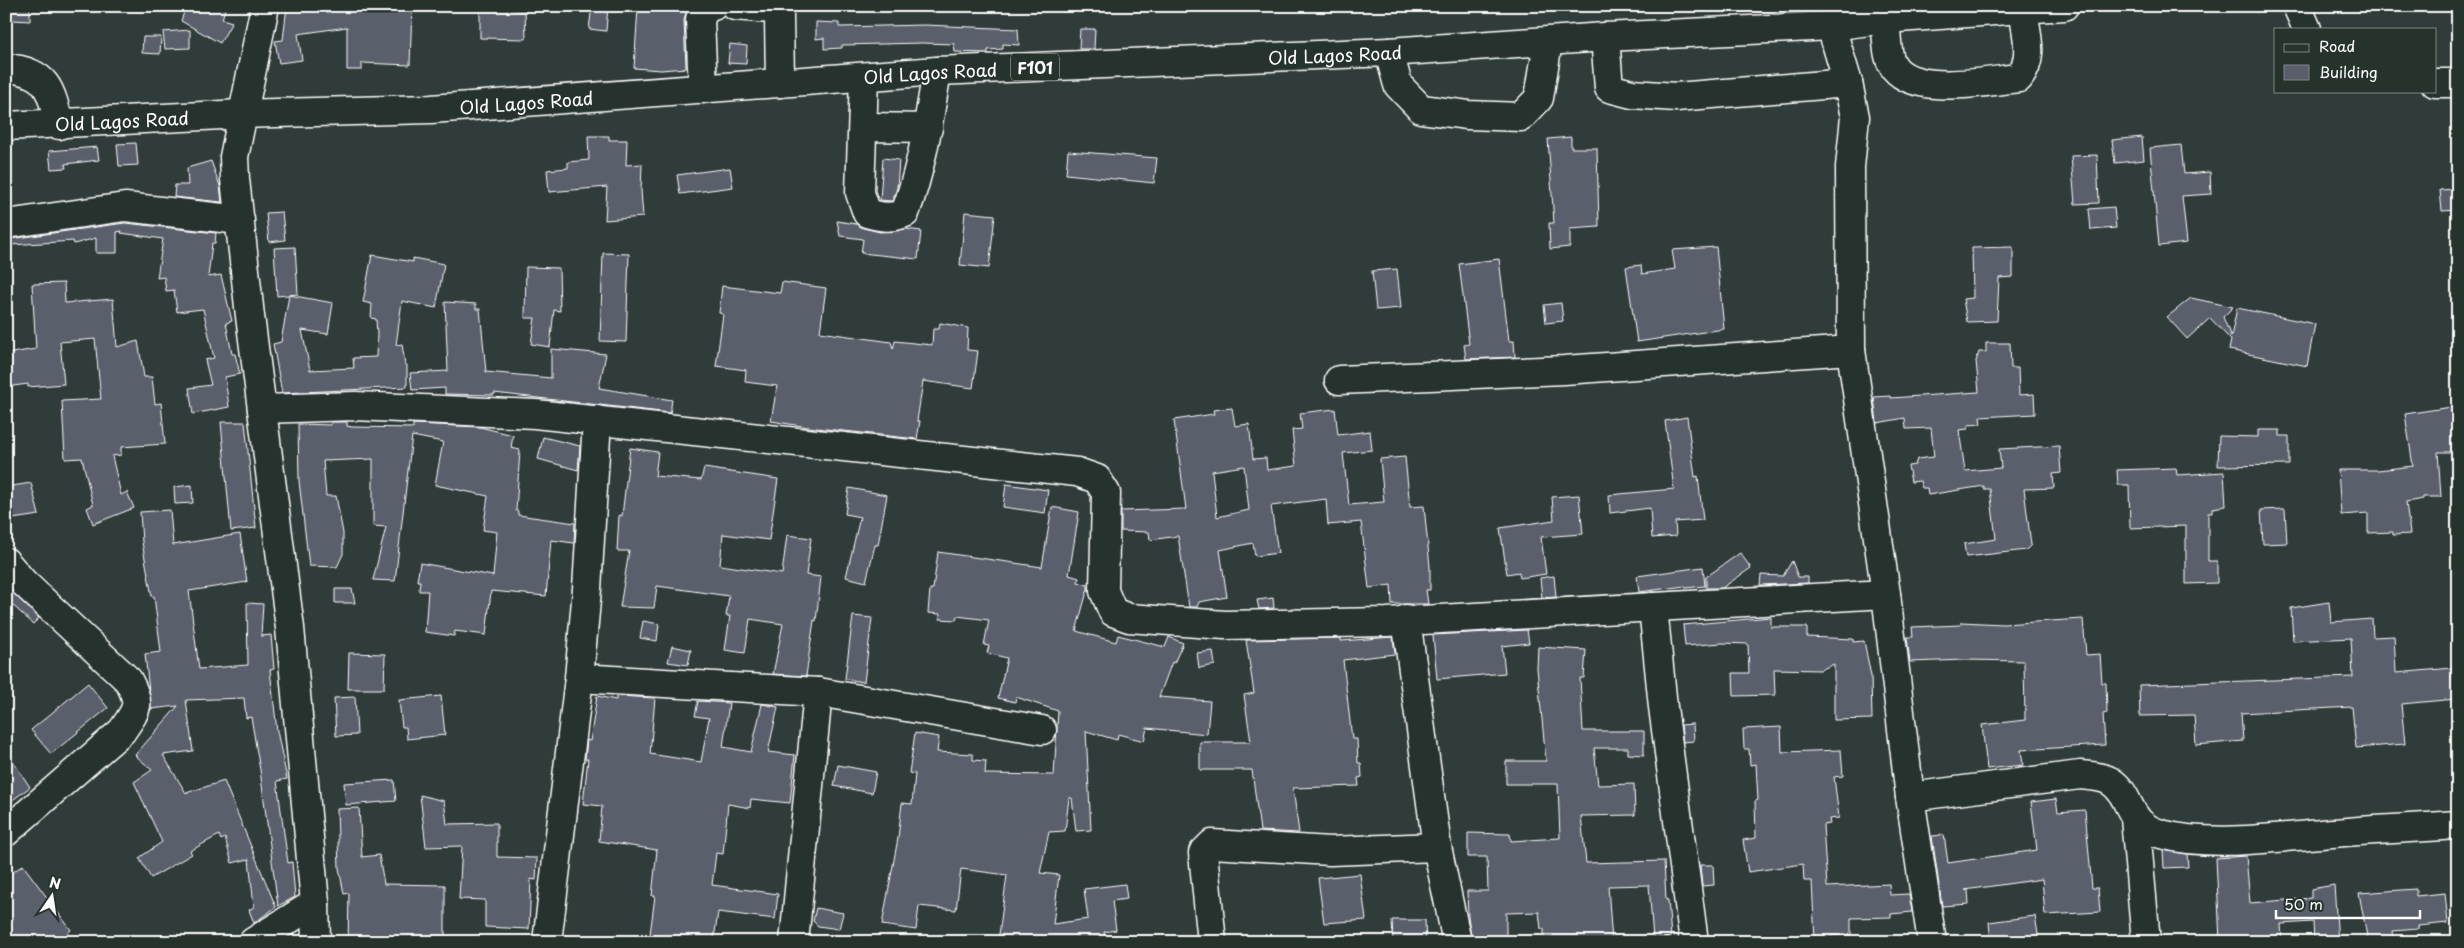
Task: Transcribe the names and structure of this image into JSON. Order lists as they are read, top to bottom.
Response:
{
  "streets": {
    "street": ["Old Lagos Road", "F101"]
  },
  "legend": ["Road", "Building"],
  "scale_bar": "50 m",
  "north": "top"
}
